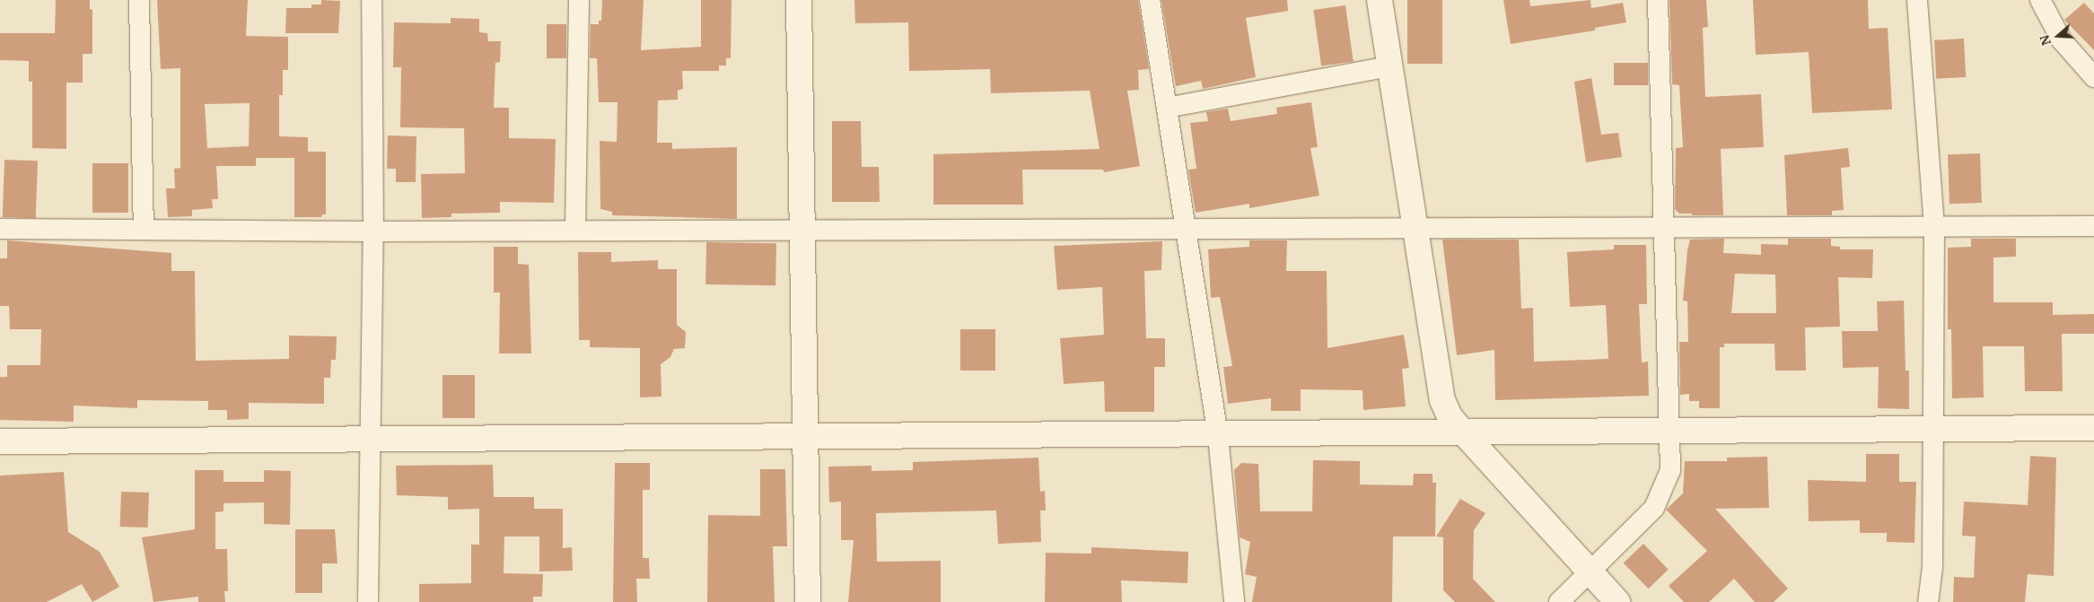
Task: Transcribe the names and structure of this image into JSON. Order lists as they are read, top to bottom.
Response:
{
  "north": "left"
}
